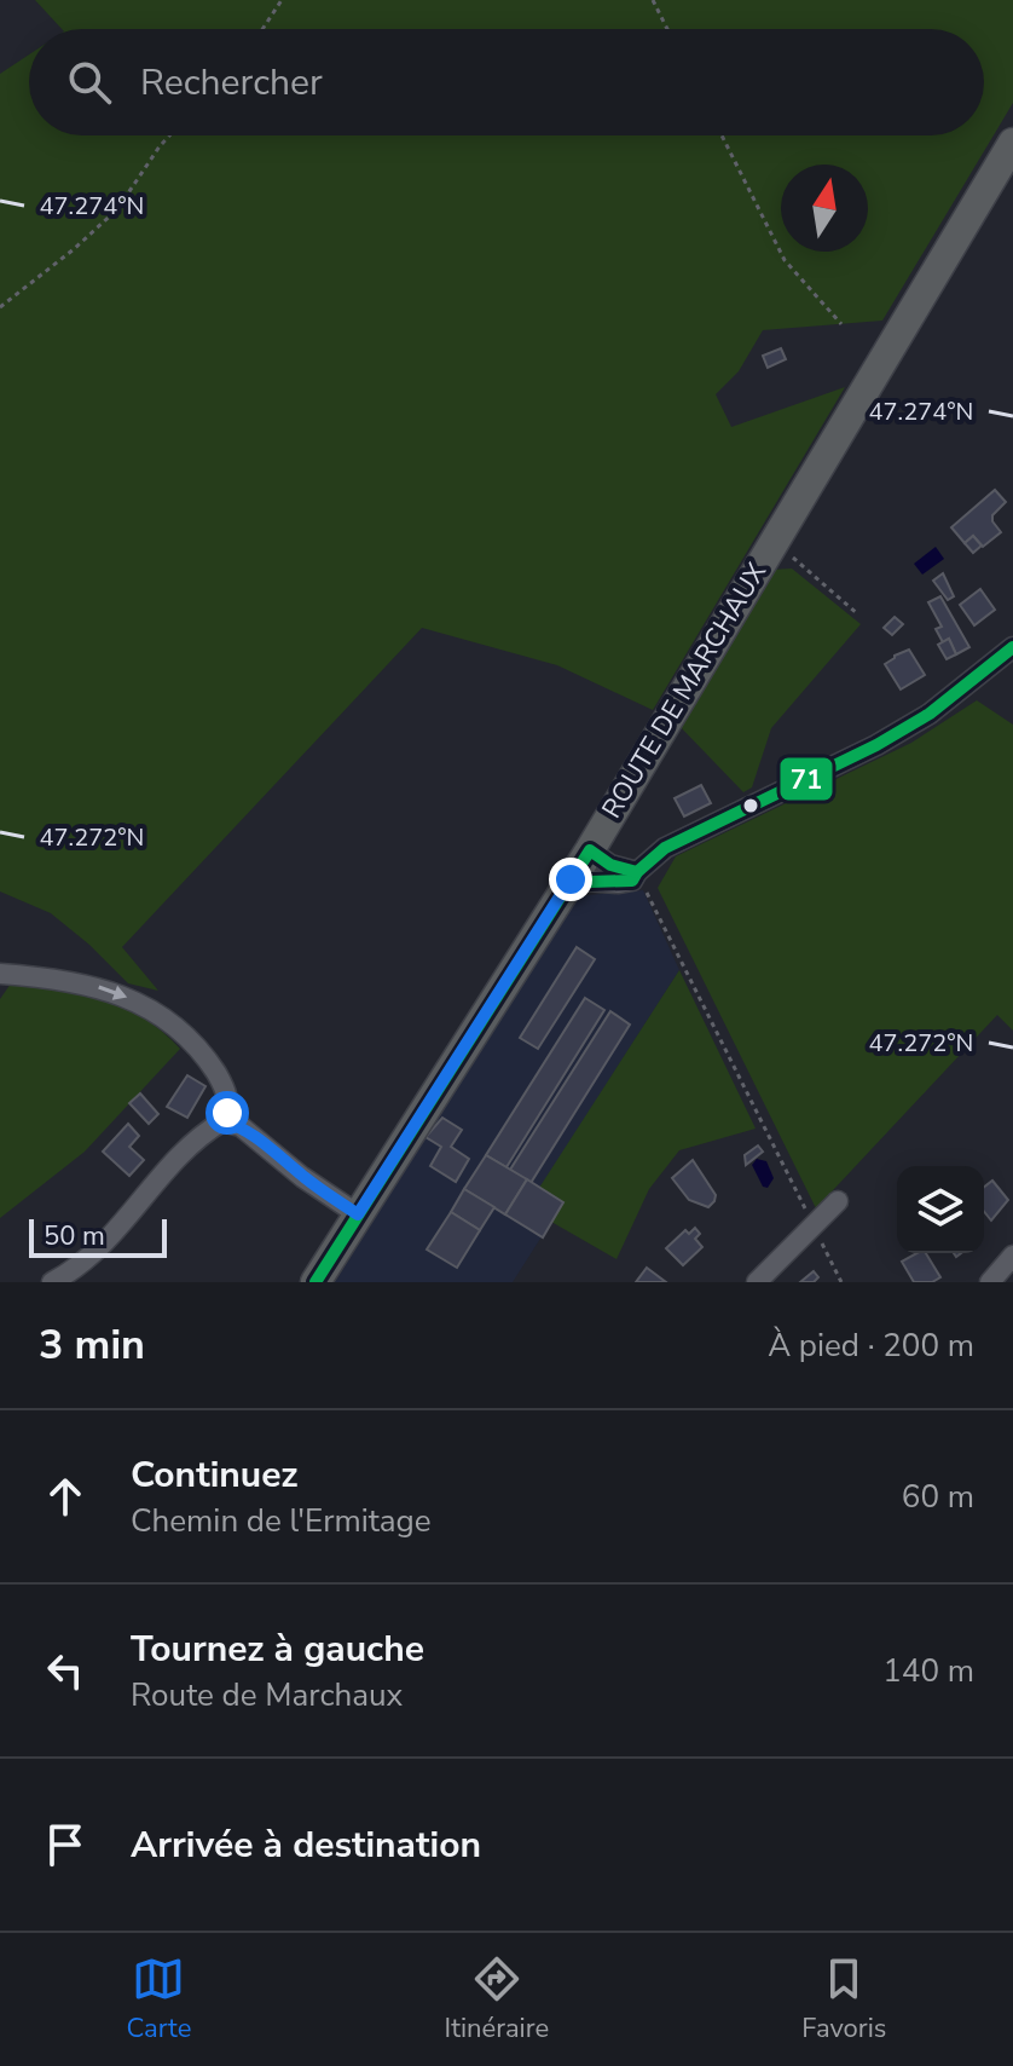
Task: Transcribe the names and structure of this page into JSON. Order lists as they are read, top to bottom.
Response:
{
  "streets": {
    "main road": ["ROUTE DE MARCHAUX"]
  },
  "lines": ["transit line 71"],
  "scale_bar": "50 m",
  "north": "top",
  "page": {
    "search": "Rechercher",
    "scale": "50 m",
    "heading": ["3 min", "À pied · 200 m"],
    "list": [
      ["Continuez", "Chemin de l'Ermitage", "60 m"],
      ["Tournez à gauche", "Route de Marchaux", "140 m"],
      "Arrivée à destination"
    ],
    "nav": ["Carte", "Itinéraire", "Favoris"]
  },
  "coordinates": ["47.274°N", "47.272°N"]
}
